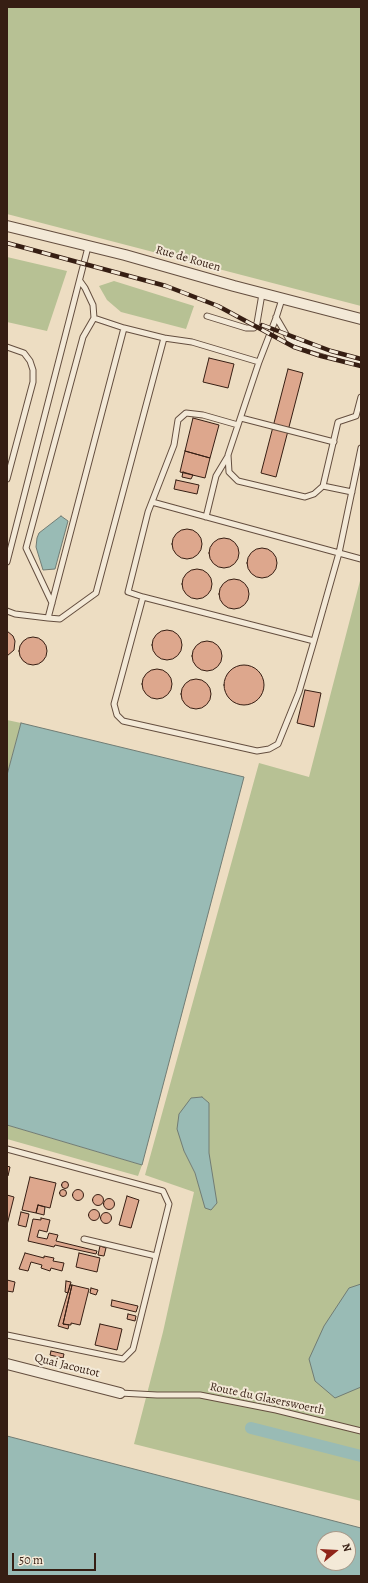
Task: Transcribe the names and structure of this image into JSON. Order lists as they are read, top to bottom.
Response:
{
  "streets": {
    "street": ["Rue de Rouen", "Quai Jacoutot"],
    "lane": ["Route du Glaserswoerth"]
  },
  "crossings": [
    ["Quai Jacoutot", "Route du Glaserswoerth"]
  ],
  "scale_bar": "50 m",
  "north": "right"
}
